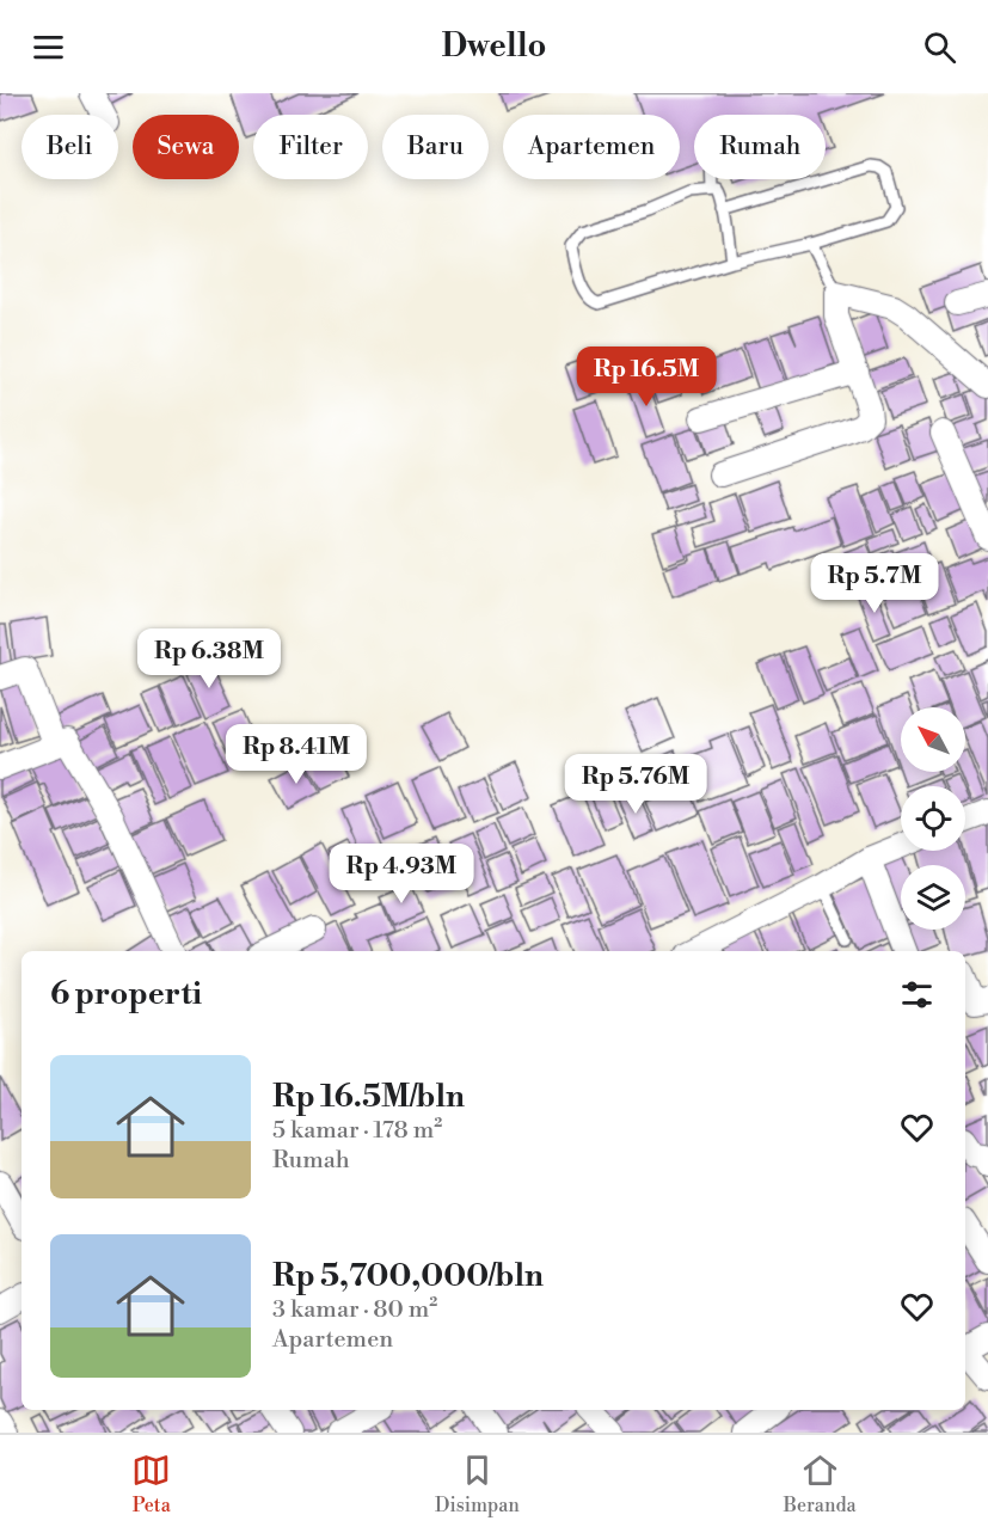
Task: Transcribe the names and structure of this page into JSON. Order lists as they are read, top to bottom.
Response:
{
  "north": "top left",
  "page": {
    "header": "Dwello",
    "chip": [
      "Beli",
      "Sewa",
      "Filter",
      "Baru",
      "Apartemen",
      "Rumah"
    ],
    "price": [
      "Rp 16.5M",
      "Rp 5.7M",
      "Rp 6.38M",
      "Rp 8.41M",
      "Rp 5.76M",
      "Rp 4.93M"
    ],
    "heading": "6 properti",
    "list": [
      {
        "name": "Rp 16.5M/bln",
        "note": "5 kamar · 178 m² · Rumah"
      },
      {
        "name": "Rp 5,700,000/bln",
        "note": "3 kamar · 80 m² · Apartemen"
      }
    ],
    "tabs": ["Peta", "Disimpan", "Beranda"]
  }
}
